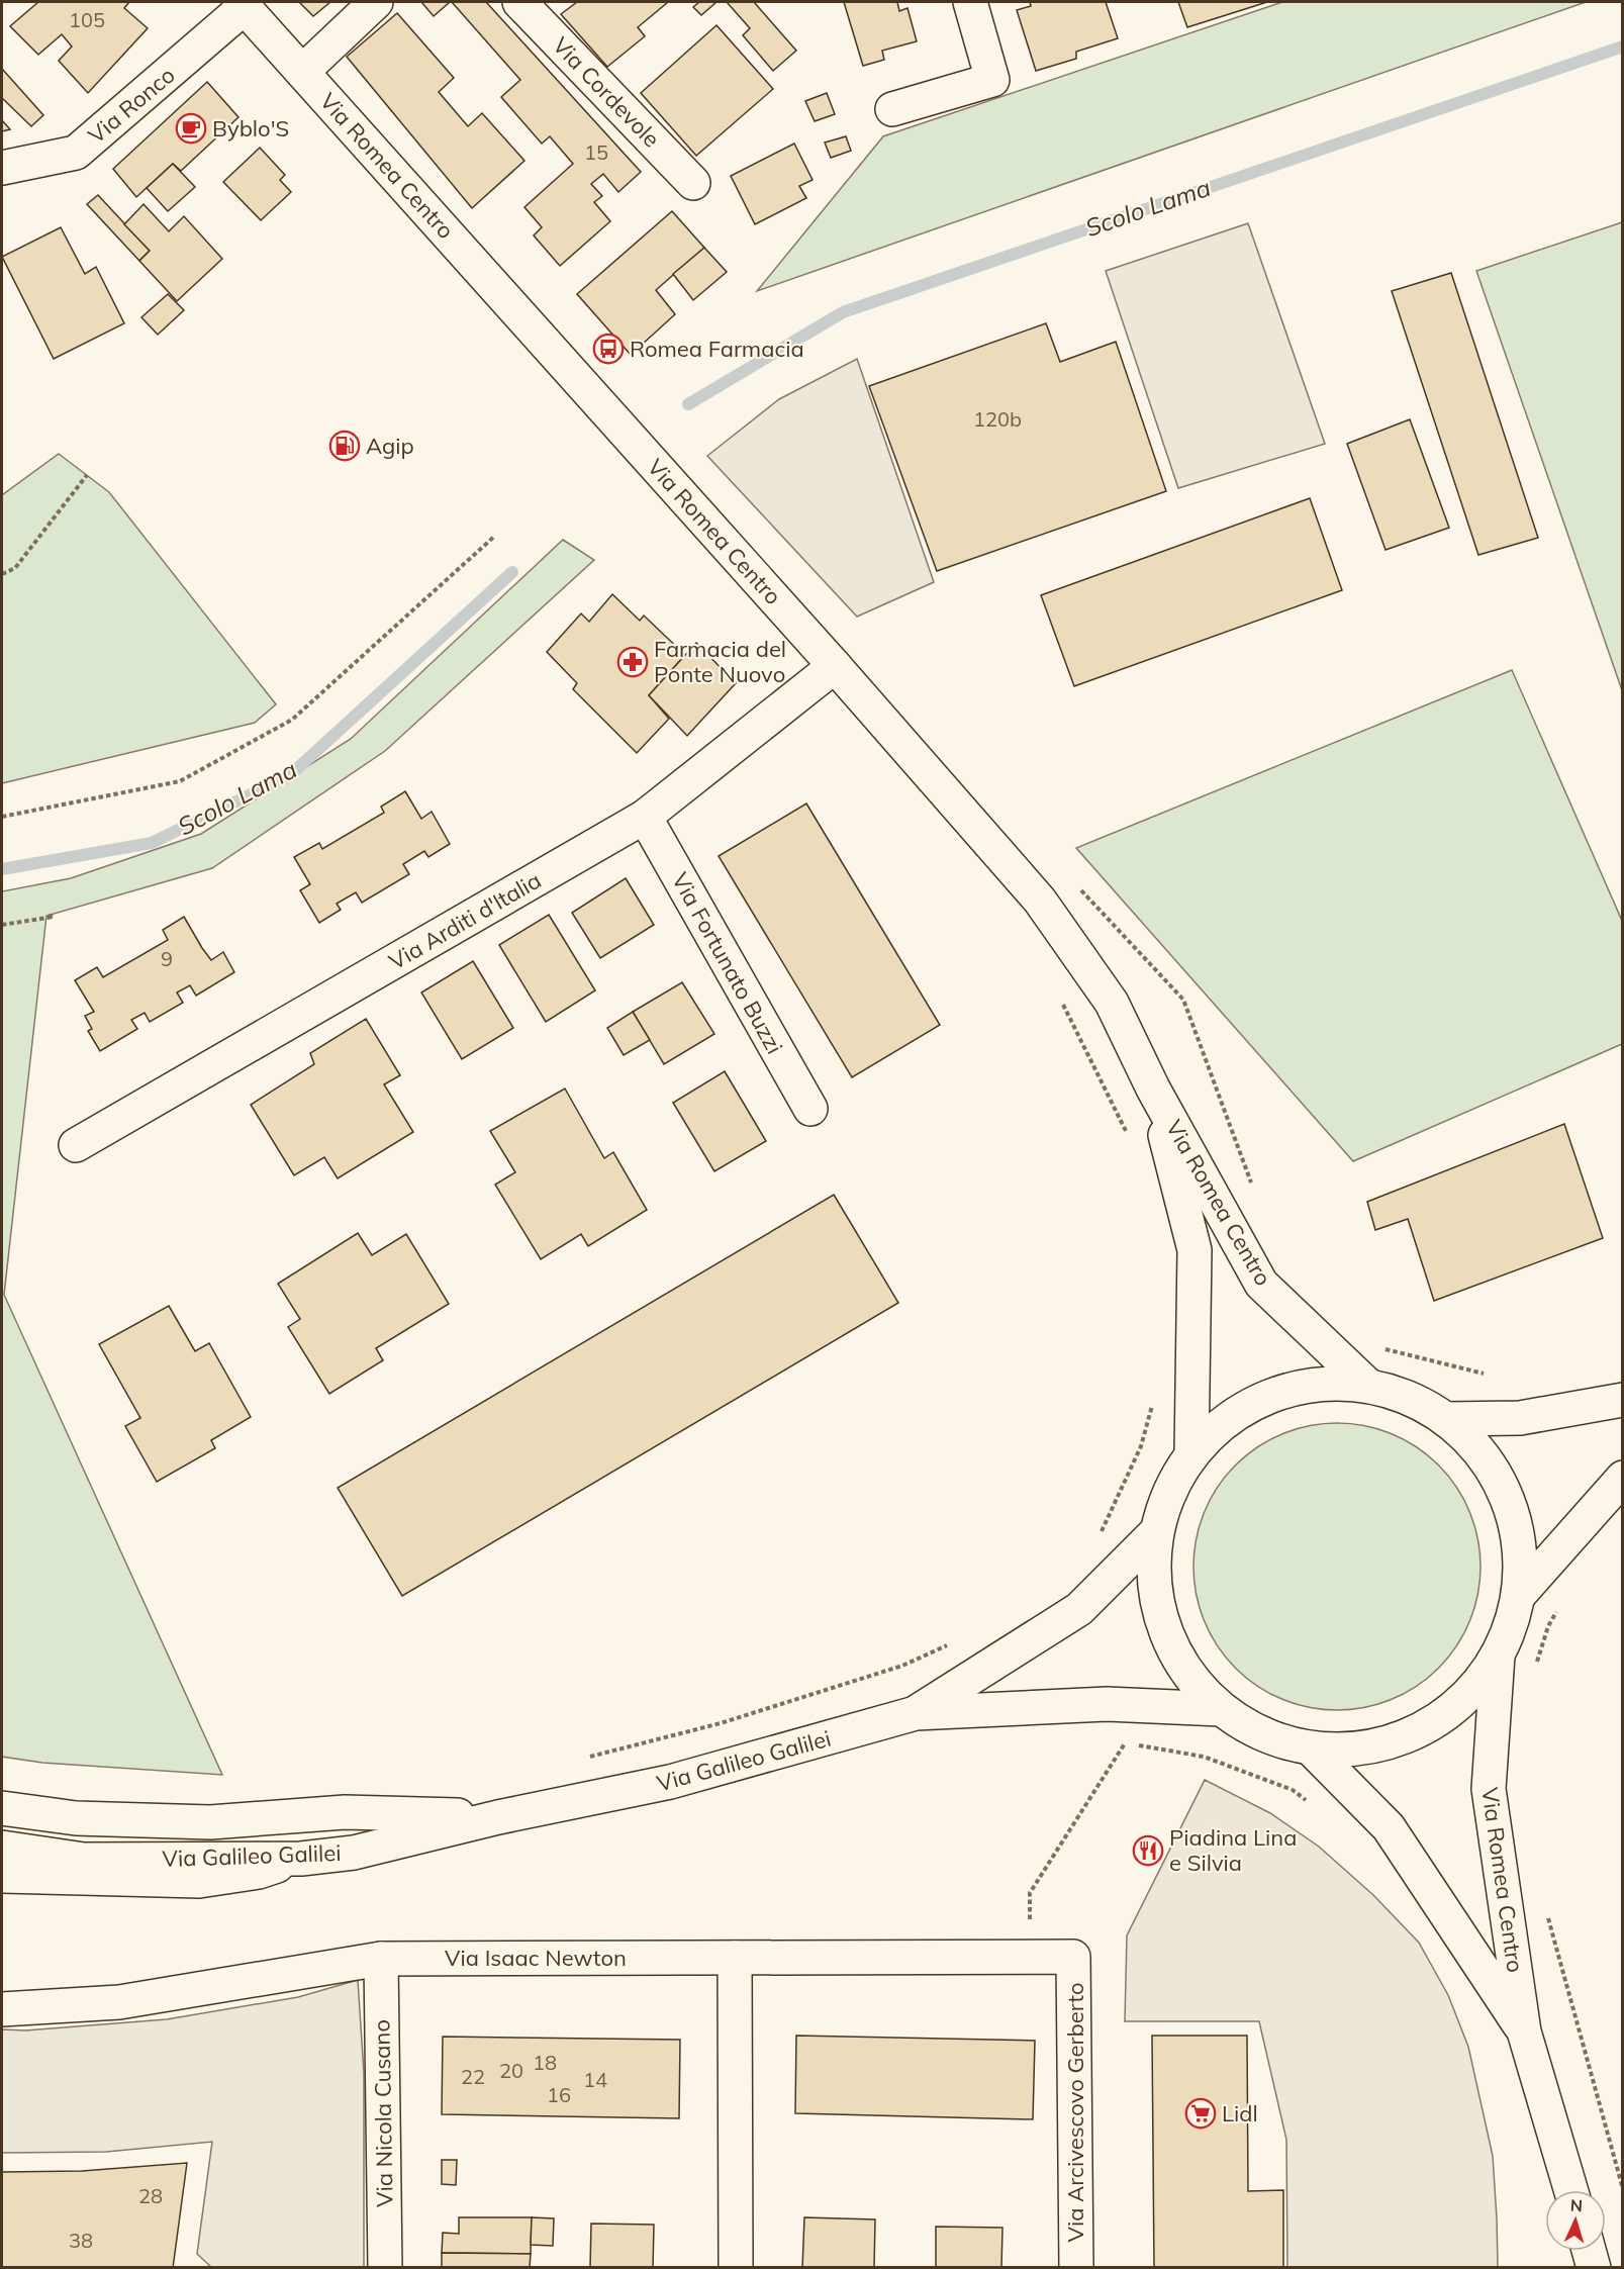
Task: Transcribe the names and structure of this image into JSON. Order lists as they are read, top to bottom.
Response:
{
  "streets": {
    "street": [
      "Via Cordevole",
      "Via Ronco",
      "Via Romea Centro",
      "Via Arditi d'Italia",
      "Via Fortunato Buzzi",
      "Via Galileo Galilei",
      "Via Isaac Newton",
      "Via Arcivescovo Gerberto",
      "Via Nicola Cusano"
    ]
  },
  "crossings": [
    ["Via Ronco", "Via Romea Centro"],
    ["Via Romea Centro", "Via Arditi d'Italia"],
    ["Via Arditi d'Italia", "Via Fortunato Buzzi"],
    ["Via Isaac Newton", "Via Arcivescovo Gerberto"],
    ["Via Isaac Newton", "Via Nicola Cusano"]
  ],
  "water": ["Scolo Lama"],
  "places": {
    "cafe": ["Byblo'S"],
    "bus stop": ["Romea Farmacia"],
    "fuel station": ["Agip"],
    "pharmacy": ["Farmacia del Ponte Nuovo"],
    "restaurant": ["Piadina Lina e Silvia"],
    "supermarket": ["Lidl"]
  },
  "house_numbers": [
    "105",
    "15",
    "120b",
    "9",
    "18",
    "20",
    "22",
    "14",
    "16",
    "28",
    "38"
  ],
  "north": "top"
}
